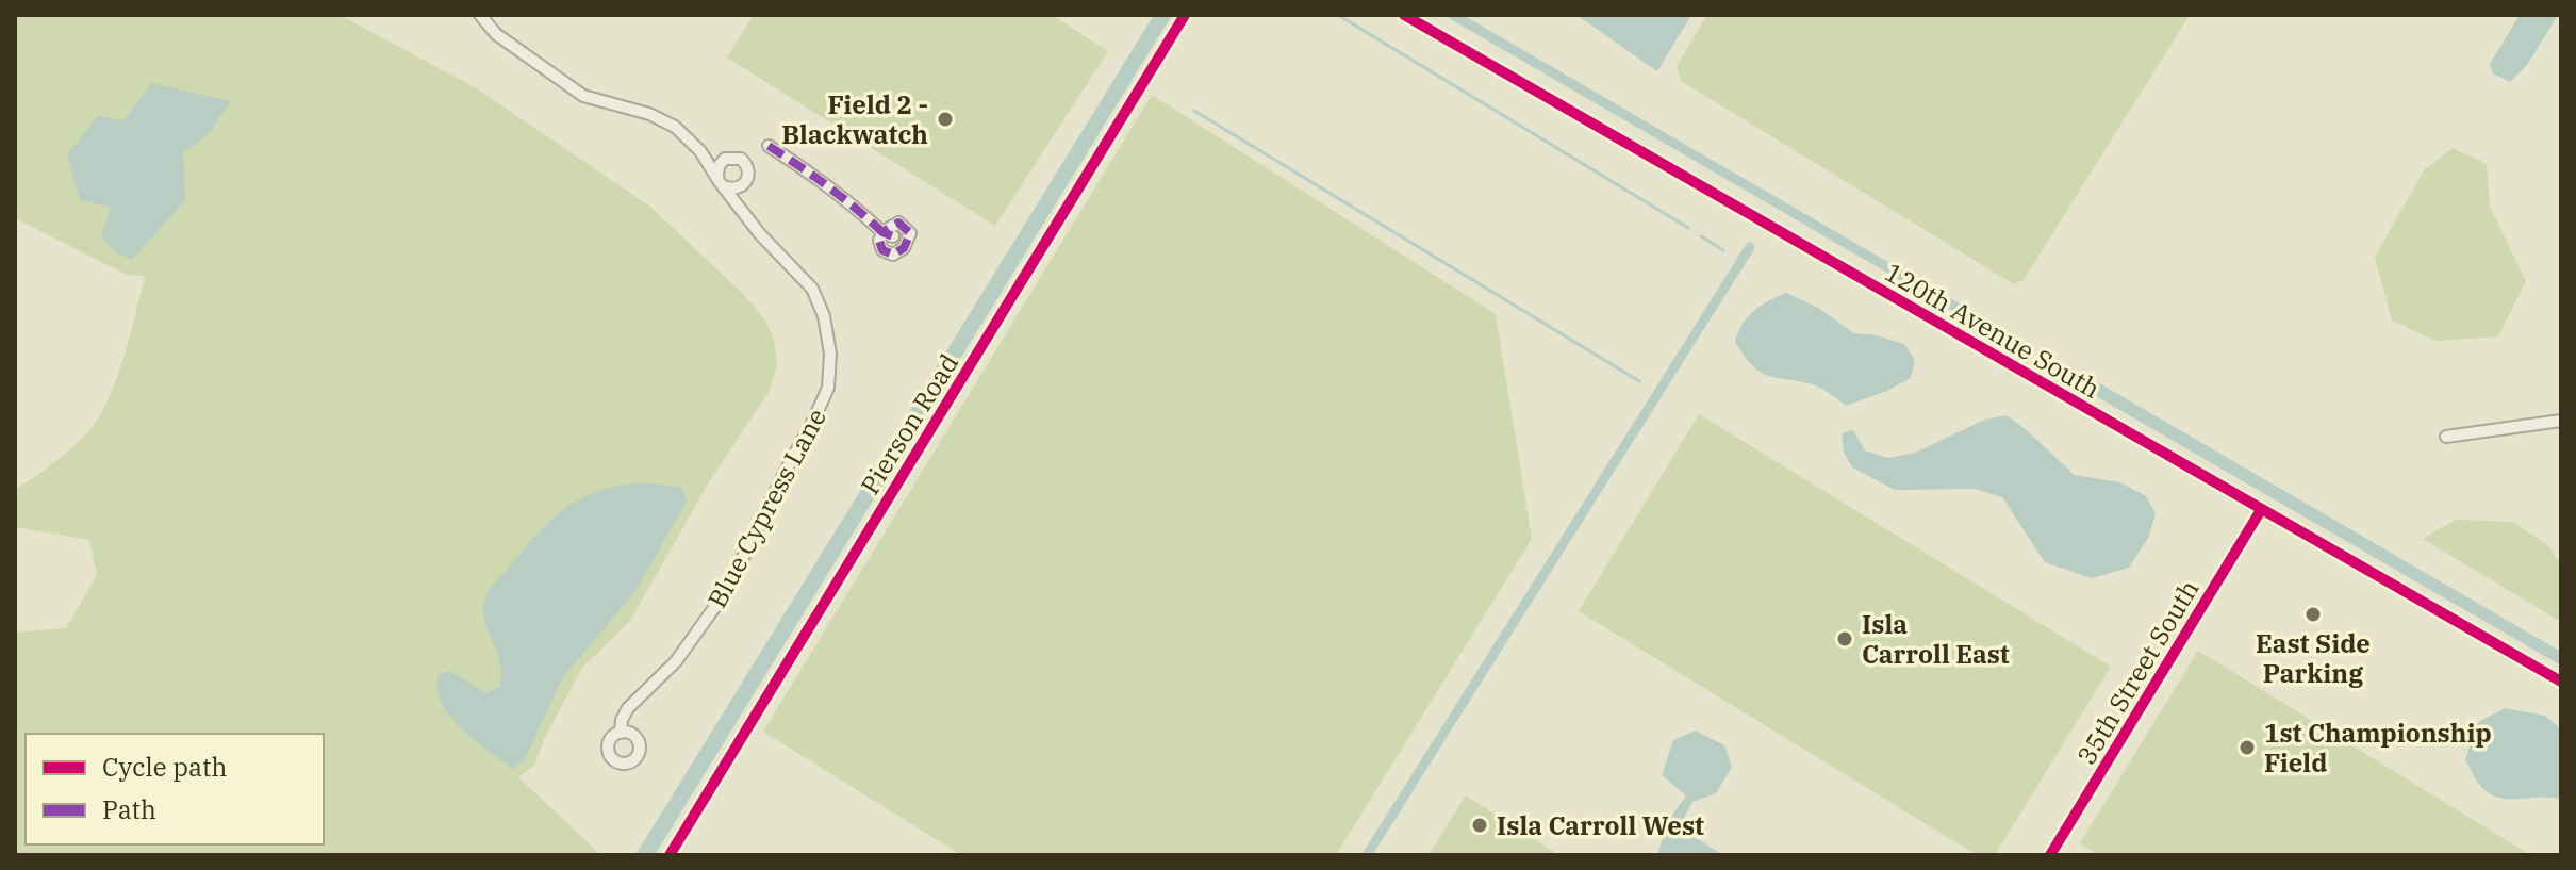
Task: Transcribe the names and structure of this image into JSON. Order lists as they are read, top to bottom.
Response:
{
  "streets": {
    "street": [
      "120th Avenue South",
      "Pierson Road",
      "Blue Cypress Lane",
      "35th Street South"
    ]
  },
  "crossings": [
    ["120th Avenue South", "35th Street South"]
  ],
  "places": [
    "Field 2 - Blackwatch",
    "East Side Parking",
    "Isla Carroll East",
    "1st Championship Field",
    "Isla Carroll West"
  ],
  "legend": ["Cycle path", "Path"]
}
